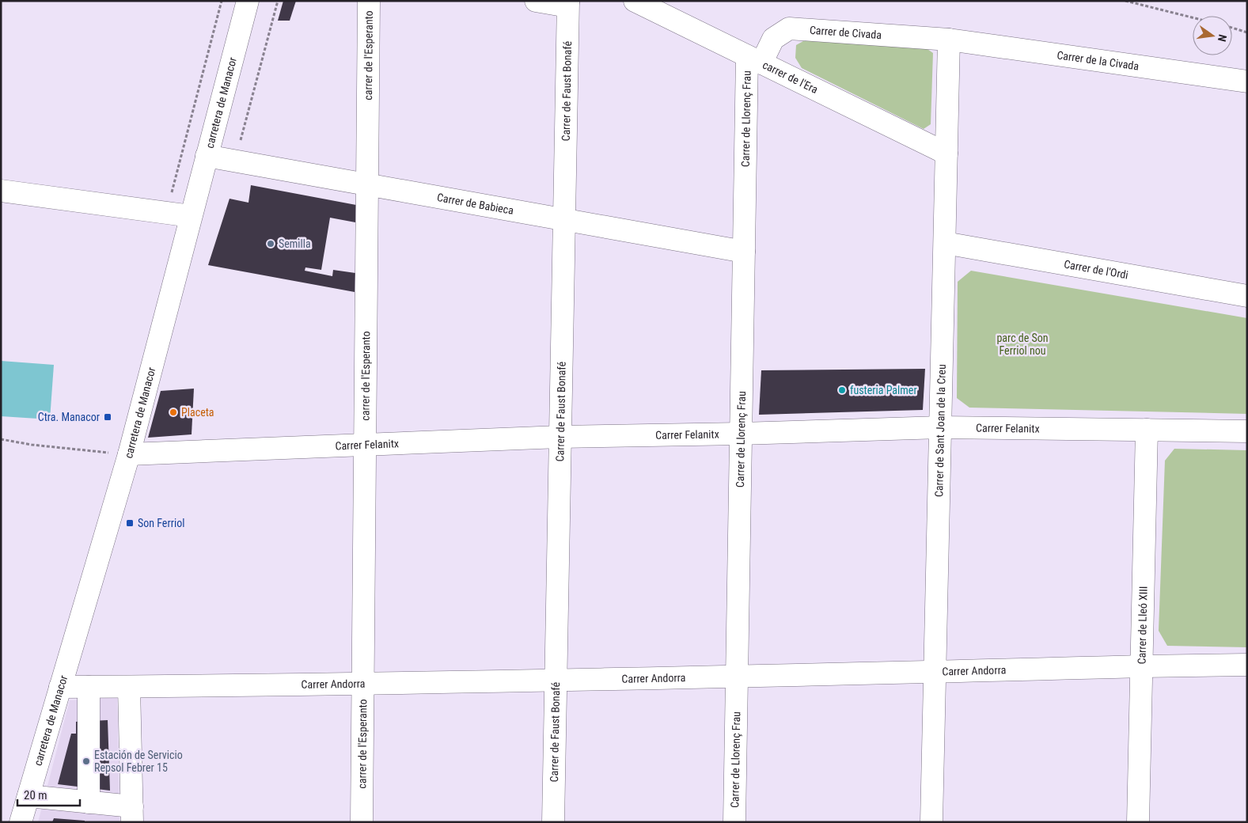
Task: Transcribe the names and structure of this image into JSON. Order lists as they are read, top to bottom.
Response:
{
  "streets": {
    "street": [
      "Carrer de Civada",
      "carrer de l'Esperanto",
      "Carrer de la Civada",
      "carrer de l'Era",
      "Carrer de Faust Bonafé",
      "carretera de Manacor",
      "Carrer de Llorenç Frau",
      "Carrer de Babieca",
      "Carrer de l'Ordi",
      "Carrer Felanitx",
      "Carrer de Sant Joan de la Creu",
      "Carrer de Lleó XIII",
      "Carrer Andorra"
    ]
  },
  "crossings": [
    ["Carrer de Civada", "Carrer de la Civada"],
    ["Carrer de Civada", "carrer de l'Era"],
    ["Carrer de Civada", "Carrer de Llorenç Frau"],
    ["Carrer de Civada", "Carrer de Sant Joan de la Creu"],
    ["carrer de l'Esperanto", "Carrer de Babieca"],
    ["carrer de l'Esperanto", "Carrer Felanitx"],
    ["carrer de l'Esperanto", "Carrer Andorra"],
    ["Carrer de la Civada", "Carrer de Sant Joan de la Creu"],
    ["carrer de l'Era", "Carrer de Llorenç Frau"],
    ["carrer de l'Era", "Carrer de Sant Joan de la Creu"],
    ["Carrer de Faust Bonafé", "Carrer de Babieca"],
    ["Carrer de Faust Bonafé", "Carrer Felanitx"],
    ["Carrer de Faust Bonafé", "Carrer Andorra"],
    ["carretera de Manacor", "Carrer de Babieca"],
    ["carretera de Manacor", "Carrer Felanitx"],
    ["carretera de Manacor", "Carrer Andorra"],
    ["Carrer de Llorenç Frau", "Carrer de Babieca"],
    ["Carrer de Llorenç Frau", "Carrer Felanitx"],
    ["Carrer de Llorenç Frau", "Carrer Andorra"],
    ["Carrer de l'Ordi", "Carrer de Sant Joan de la Creu"],
    ["Carrer Felanitx", "Carrer de Sant Joan de la Creu"],
    ["Carrer Felanitx", "Carrer de Lleó XIII"],
    ["Carrer de Sant Joan de la Creu", "Carrer Andorra"],
    ["Carrer de Lleó XIII", "Carrer Andorra"]
  ],
  "parks": ["parc de Son Ferriol nou"],
  "places": {
    "other": [
      "Semilla",
      "fusteria Palmer",
      "Placeta",
      "Estación de Servicio Repsol Febrer 15"
    ],
    "transit": ["Ctra. Manacor", "Son Ferriol"]
  },
  "scale_bar": "20 m",
  "north": "right"
}
